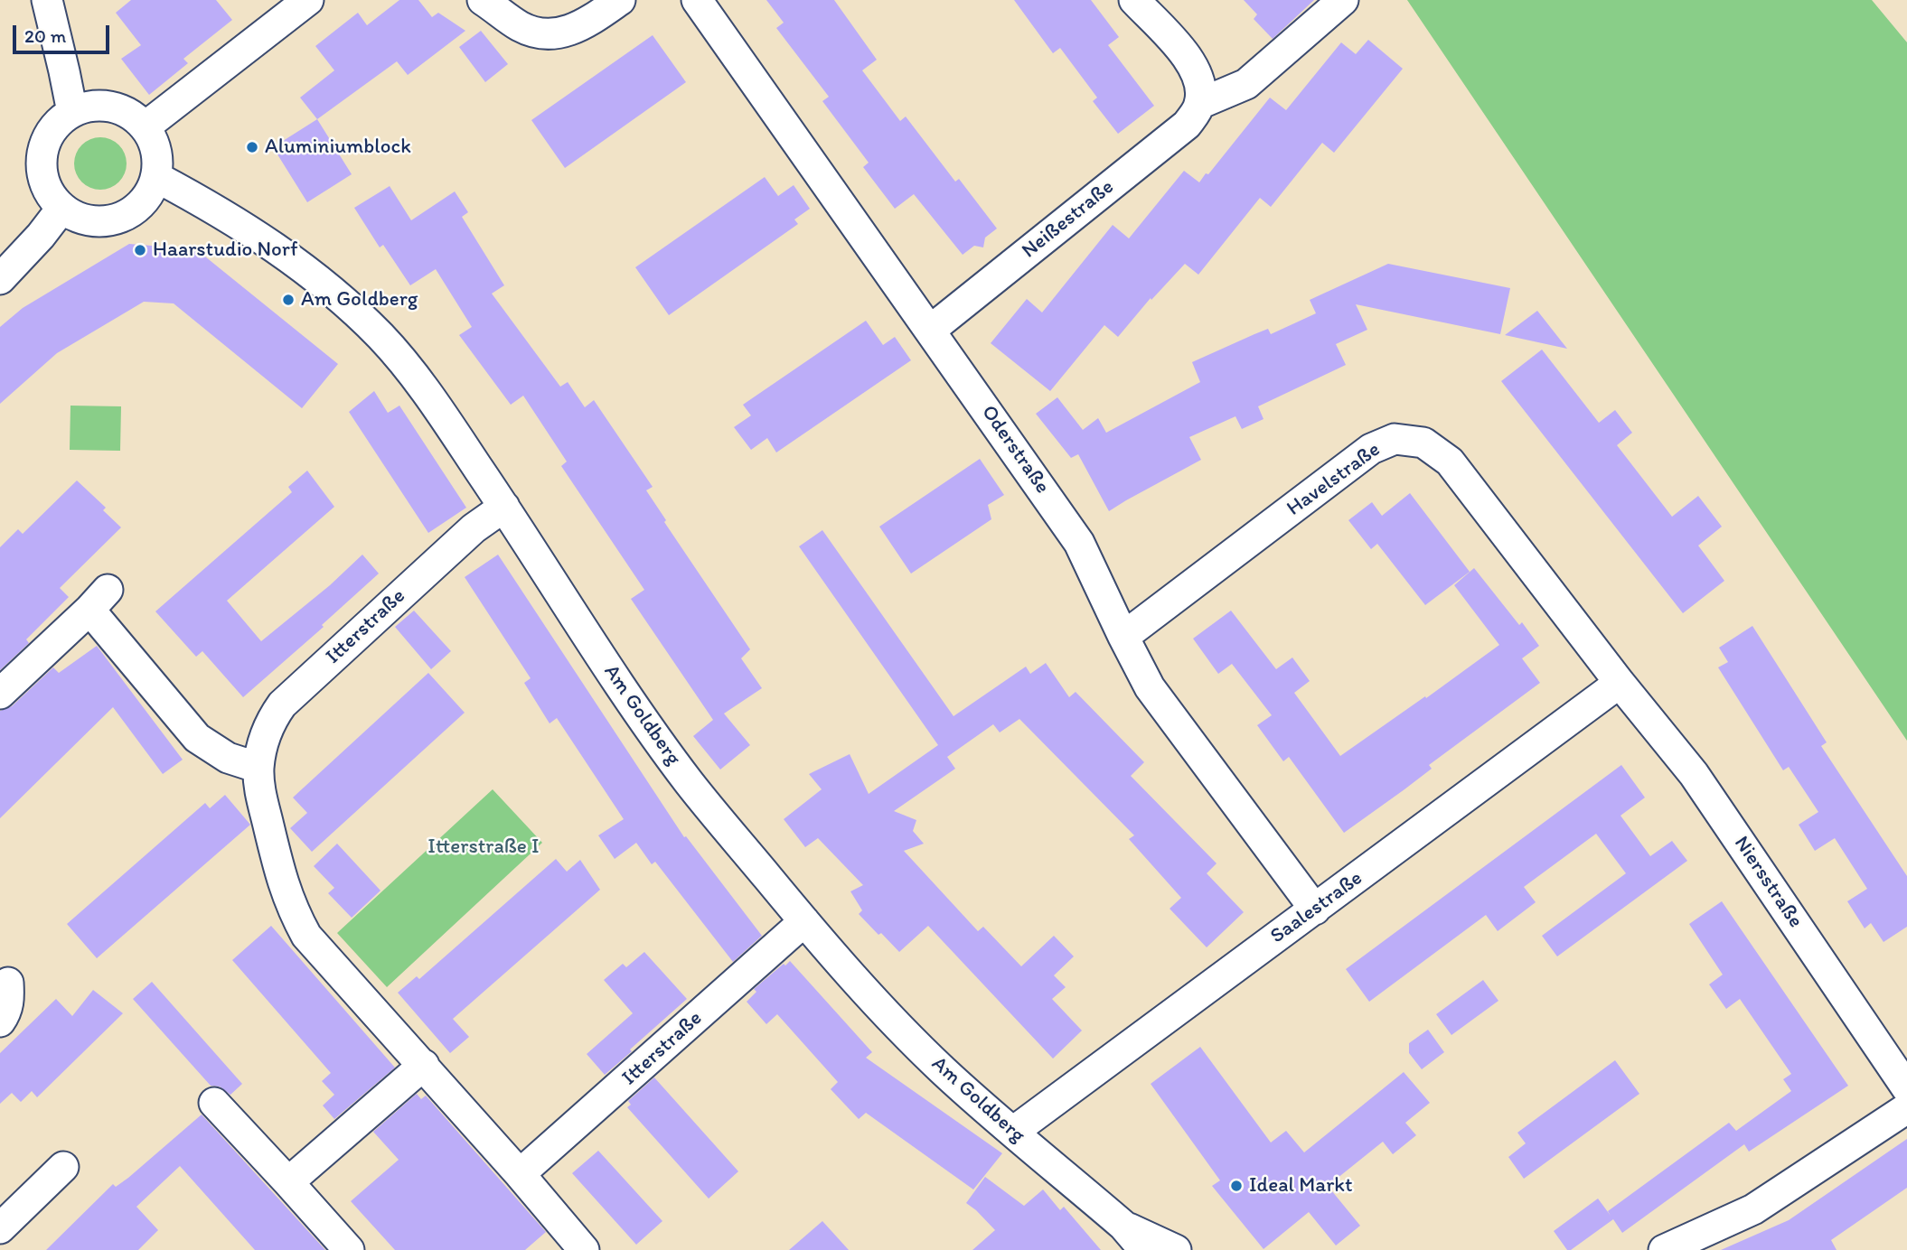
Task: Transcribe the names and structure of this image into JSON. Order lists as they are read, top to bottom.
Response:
{
  "streets": {
    "street": [
      "Neißestraße",
      "Oderstraße",
      "Havelstraße",
      "Itterstraße",
      "Am Goldberg",
      "Niersstraße",
      "Saalestraße"
    ]
  },
  "crossings": [
    ["Neißestraße", "Oderstraße"],
    ["Oderstraße", "Havelstraße"],
    ["Oderstraße", "Saalestraße"],
    ["Havelstraße", "Niersstraße"],
    ["Havelstraße", "Saalestraße"],
    ["Itterstraße", "Am Goldberg"],
    ["Am Goldberg", "Saalestraße"],
    ["Niersstraße", "Saalestraße"]
  ],
  "parks": ["Itterstraße I"],
  "places": [
    "Aluminiumblock",
    "Haarstudio Norf",
    "Am Goldberg",
    "Ideal Markt"
  ],
  "scale_bar": "20 m"
}
